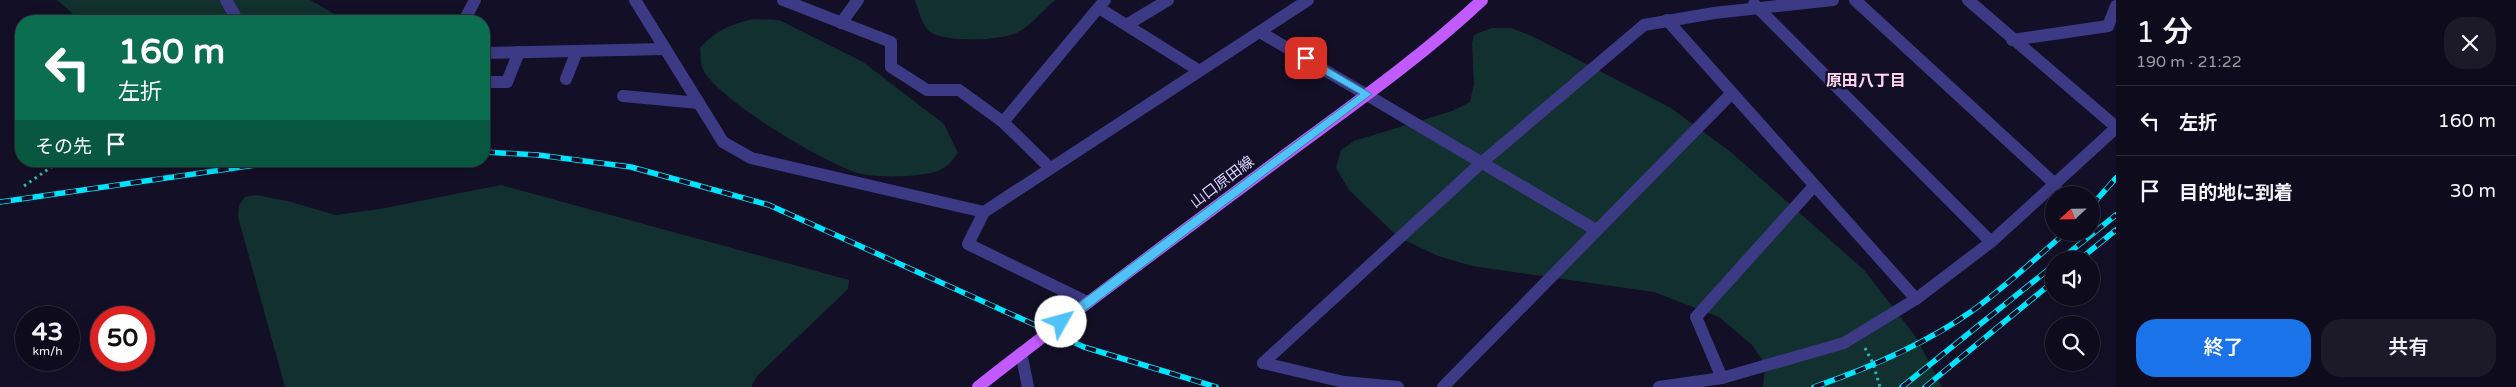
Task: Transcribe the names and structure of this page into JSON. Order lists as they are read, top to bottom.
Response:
{
  "streets": {
    "main road": ["山口原田線"]
  },
  "districts": ["原田八丁目"],
  "north": "left",
  "page": {
    "heading": ["1 分", "190 m · 21:22"],
    "turn": ["160 m", "左折"],
    "list": [
      {
        "name": "左折",
        "value": "160 m"
      },
      {
        "name": "目的地に到着",
        "value": "30 m"
      }
    ],
    "then": "その先",
    "speed": "43 km/h",
    "limit": "50",
    "buttons": ["終了", "共有"]
  }
}
